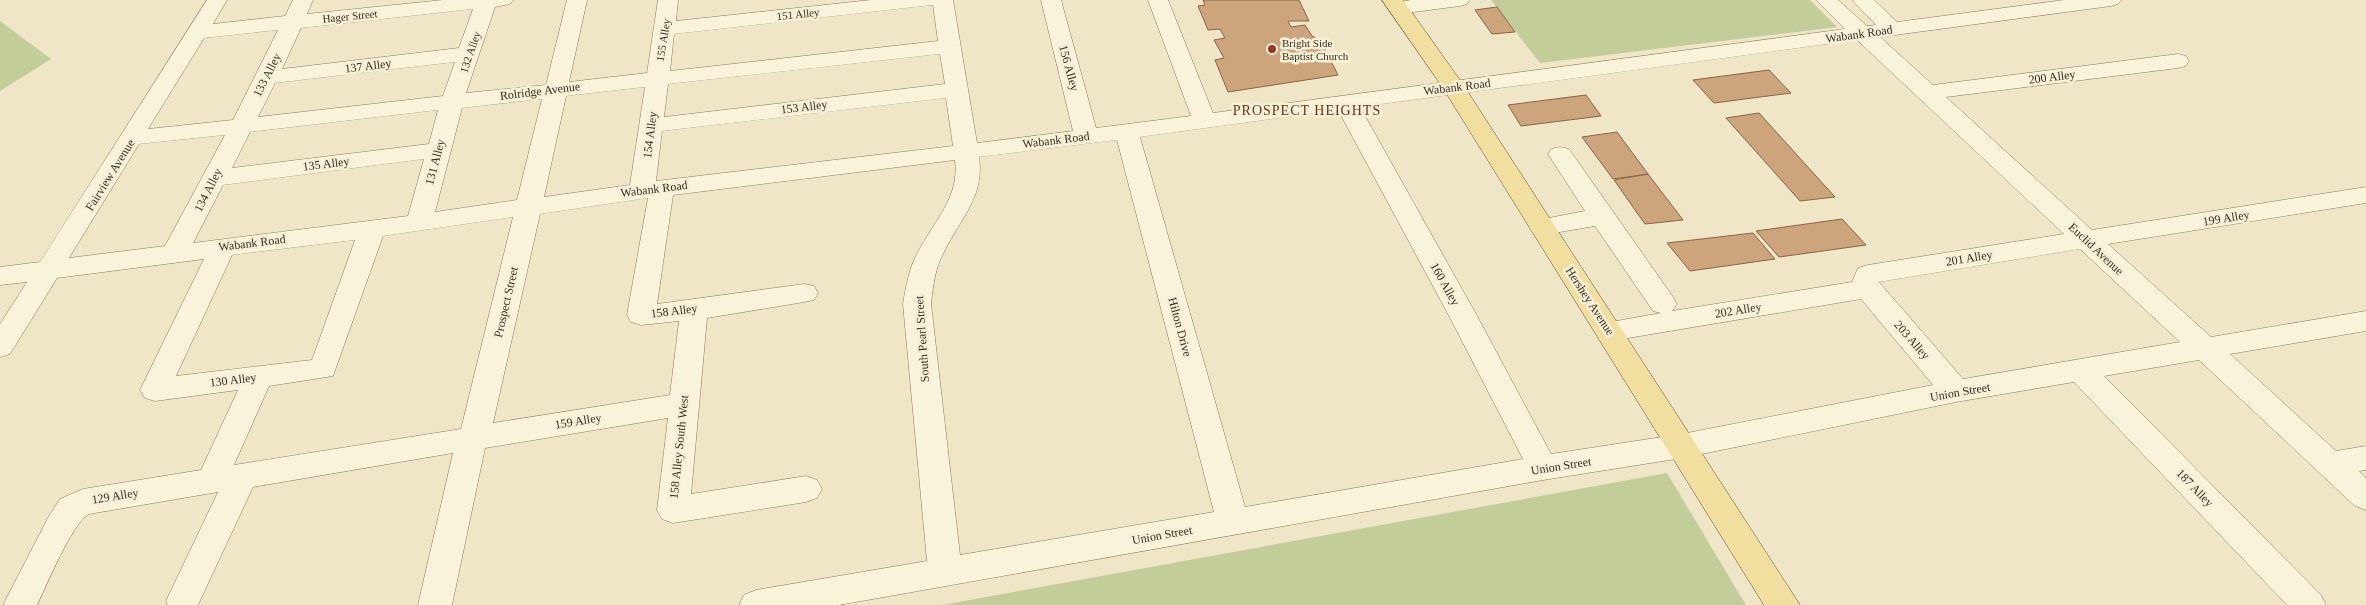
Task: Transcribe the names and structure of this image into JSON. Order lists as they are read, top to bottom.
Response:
{
  "streets": {
    "main road": ["Hershey Avenue"],
    "street": [
      "151 Alley",
      "Hager Street",
      "Wabank Road",
      "155 Alley",
      "132 Alley",
      "137 Alley",
      "156 Alley",
      "133 Alley",
      "200 Alley",
      "Rolridge Avenue",
      "153 Alley",
      "154 Alley",
      "131 Alley",
      "135 Alley",
      "Fairview Avenue",
      "134 Alley",
      "199 Alley",
      "Euclid Avenue",
      "201 Alley",
      "160 Alley",
      "Prospect Street",
      "202 Alley",
      "158 Alley",
      "Hilton Drive",
      "South Pearl Street",
      "203 Alley",
      "130 Alley",
      "Union Street",
      "159 Alley",
      "158 Alley South West",
      "187 Alley",
      "129 Alley"
    ]
  },
  "crossings": [
    ["151 Alley", "155 Alley"],
    ["Hager Street", "132 Alley"],
    ["Hager Street", "133 Alley"],
    ["Hager Street", "Fairview Avenue"],
    ["Wabank Road", "156 Alley"],
    ["Wabank Road", "154 Alley"],
    ["Wabank Road", "131 Alley"],
    ["Wabank Road", "Fairview Avenue"],
    ["Wabank Road", "134 Alley"],
    ["Wabank Road", "Euclid Avenue"],
    ["Wabank Road", "160 Alley"],
    ["Wabank Road", "Hershey Avenue"],
    ["Wabank Road", "Prospect Street"],
    ["Wabank Road", "158 Alley"],
    ["Wabank Road", "Hilton Drive"],
    ["Wabank Road", "South Pearl Street"],
    ["Wabank Road", "130 Alley"],
    ["155 Alley", "Rolridge Avenue"],
    ["155 Alley", "154 Alley"],
    ["132 Alley", "137 Alley"],
    ["132 Alley", "Rolridge Avenue"],
    ["132 Alley", "131 Alley"],
    ["137 Alley", "133 Alley"],
    ["133 Alley", "Rolridge Avenue"],
    ["133 Alley", "134 Alley"],
    ["200 Alley", "Euclid Avenue"],
    ["Rolridge Avenue", "154 Alley"],
    ["Rolridge Avenue", "131 Alley"],
    ["Rolridge Avenue", "Fairview Avenue"],
    ["Rolridge Avenue", "134 Alley"],
    ["Rolridge Avenue", "Prospect Street"],
    ["Rolridge Avenue", "South Pearl Street"],
    ["153 Alley", "154 Alley"],
    ["153 Alley", "South Pearl Street"],
    ["154 Alley", "158 Alley"],
    ["131 Alley", "135 Alley"],
    ["135 Alley", "134 Alley"],
    ["199 Alley", "Euclid Avenue"],
    ["199 Alley", "201 Alley"],
    ["Euclid Avenue", "201 Alley"],
    ["Euclid Avenue", "Union Street"],
    ["201 Alley", "202 Alley"],
    ["201 Alley", "203 Alley"],
    ["160 Alley", "Union Street"],
    ["Hershey Avenue", "202 Alley"],
    ["Hershey Avenue", "Union Street"],
    ["Prospect Street", "159 Alley"],
    ["Prospect Street", "129 Alley"],
    ["202 Alley", "203 Alley"],
    ["158 Alley", "158 Alley South West"],
    ["Hilton Drive", "Union Street"],
    ["South Pearl Street", "Union Street"],
    ["203 Alley", "Union Street"],
    ["Union Street", "187 Alley"],
    ["159 Alley", "158 Alley South West"],
    ["159 Alley", "129 Alley"]
  ],
  "districts": ["PROSPECT HEIGHTS"],
  "places": ["Bright Side Baptist Church"]
}
